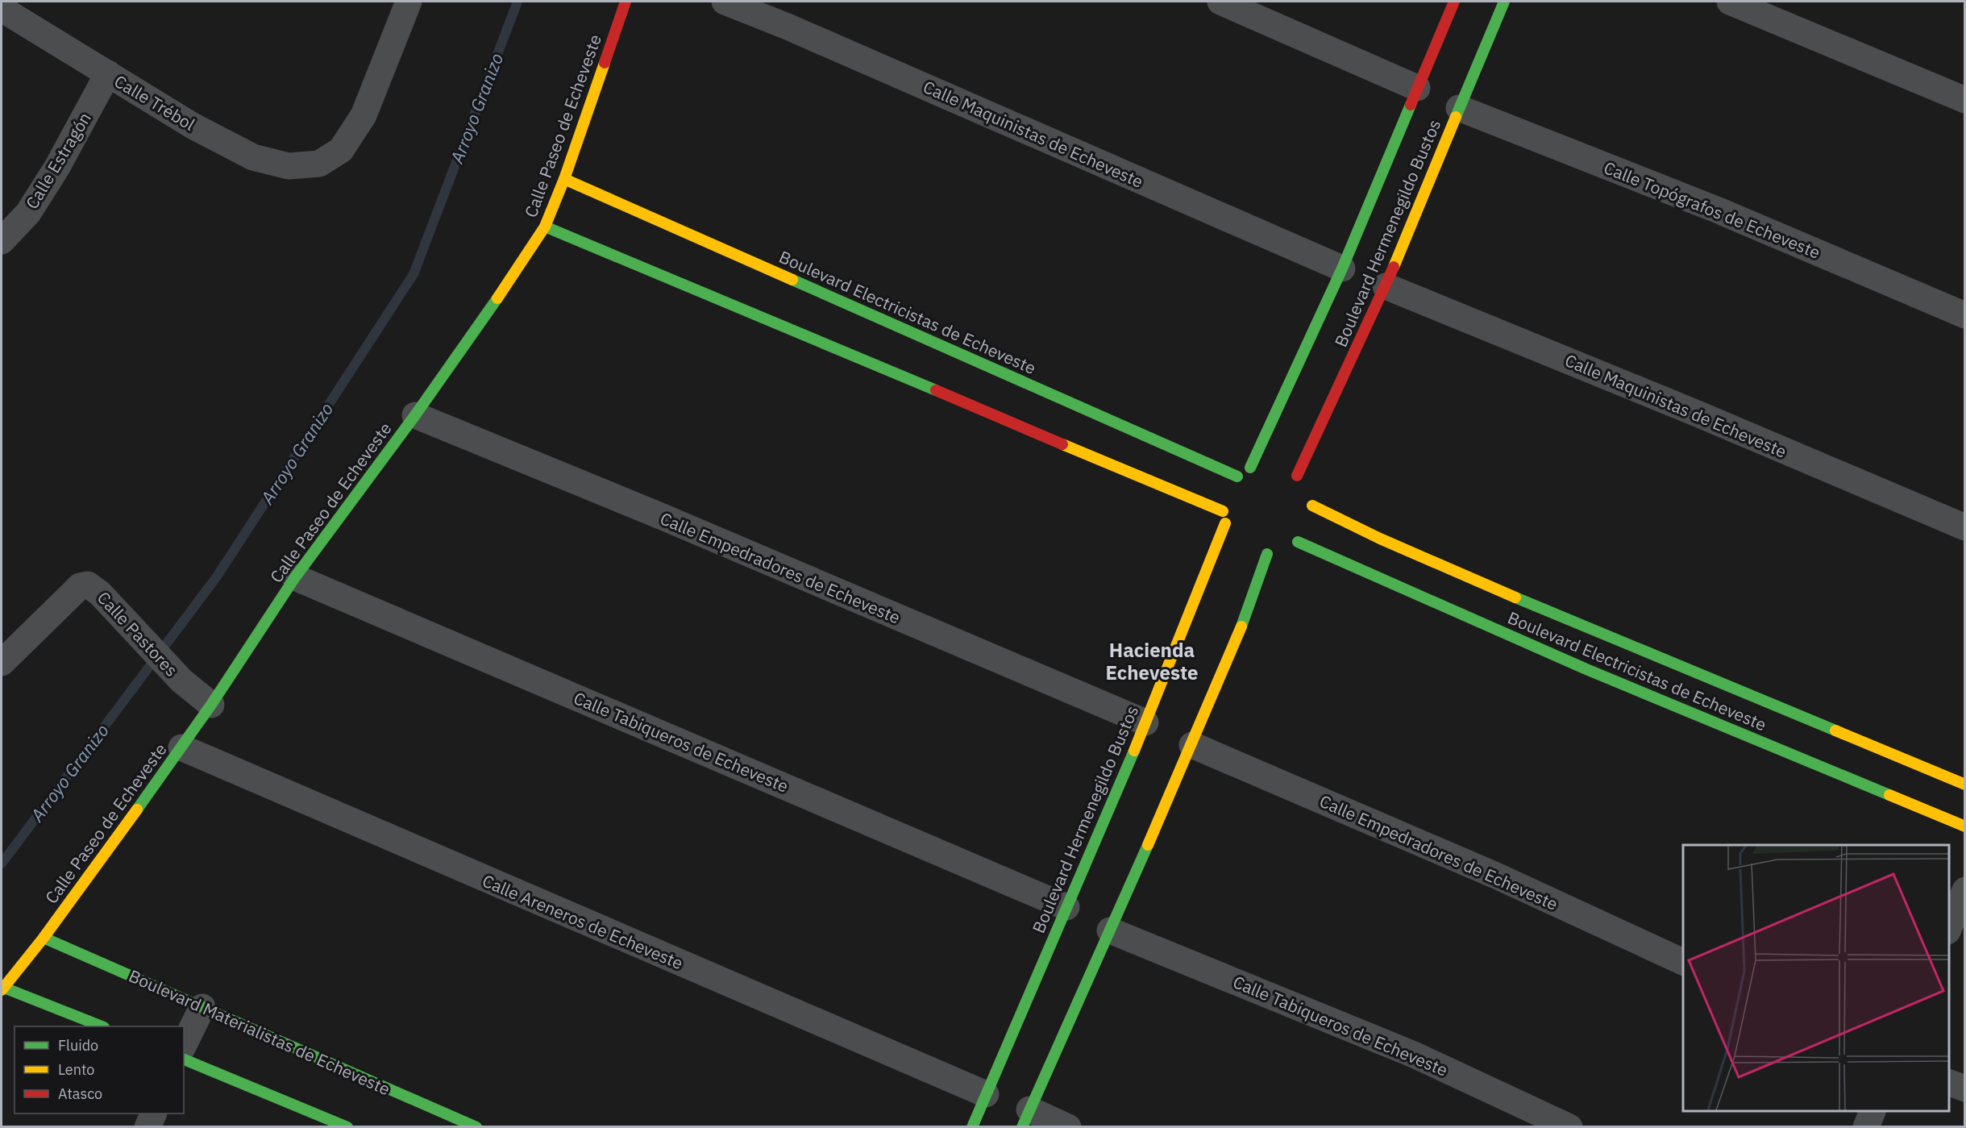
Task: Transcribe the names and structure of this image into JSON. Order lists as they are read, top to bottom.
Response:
{
  "streets": {
    "street": [
      "Calle Trébol",
      "Calle Paseo de Echeveste",
      "Calle Maquinistas de Echeveste",
      "Calle Estragón",
      "Calle Topógrafos de Echeveste",
      "Boulevard Hermenegildo Bustos",
      "Boulevard Electricistas de Echeveste",
      "Calle Empedradores de Echeveste",
      "Calle Pastores",
      "Calle Tabiqueros de Echeveste",
      "Calle Areneros de Echeveste",
      "Boulevard Materialistas de Echeveste"
    ]
  },
  "crossings": [
    ["Calle Trébol", "Calle Estragón"],
    ["Calle Paseo de Echeveste", "Boulevard Electricistas de Echeveste"],
    ["Calle Paseo de Echeveste", "Calle Empedradores de Echeveste"],
    ["Calle Paseo de Echeveste", "Calle Pastores"],
    ["Calle Paseo de Echeveste", "Calle Tabiqueros de Echeveste"],
    ["Calle Paseo de Echeveste", "Calle Areneros de Echeveste"],
    ["Calle Paseo de Echeveste", "Boulevard Materialistas de Echeveste"],
    ["Calle Maquinistas de Echeveste", "Boulevard Hermenegildo Bustos"],
    ["Calle Topógrafos de Echeveste", "Boulevard Hermenegildo Bustos"],
    ["Boulevard Hermenegildo Bustos", "Boulevard Electricistas de Echeveste"],
    ["Boulevard Hermenegildo Bustos", "Calle Empedradores de Echeveste"],
    ["Boulevard Hermenegildo Bustos", "Calle Tabiqueros de Echeveste"],
    ["Boulevard Hermenegildo Bustos", "Calle Areneros de Echeveste"]
  ],
  "districts": ["Hacienda Echeveste"],
  "water": ["Arroyo Granizo"],
  "legend": ["Fluido", "Lento", "Atasco"]
}
